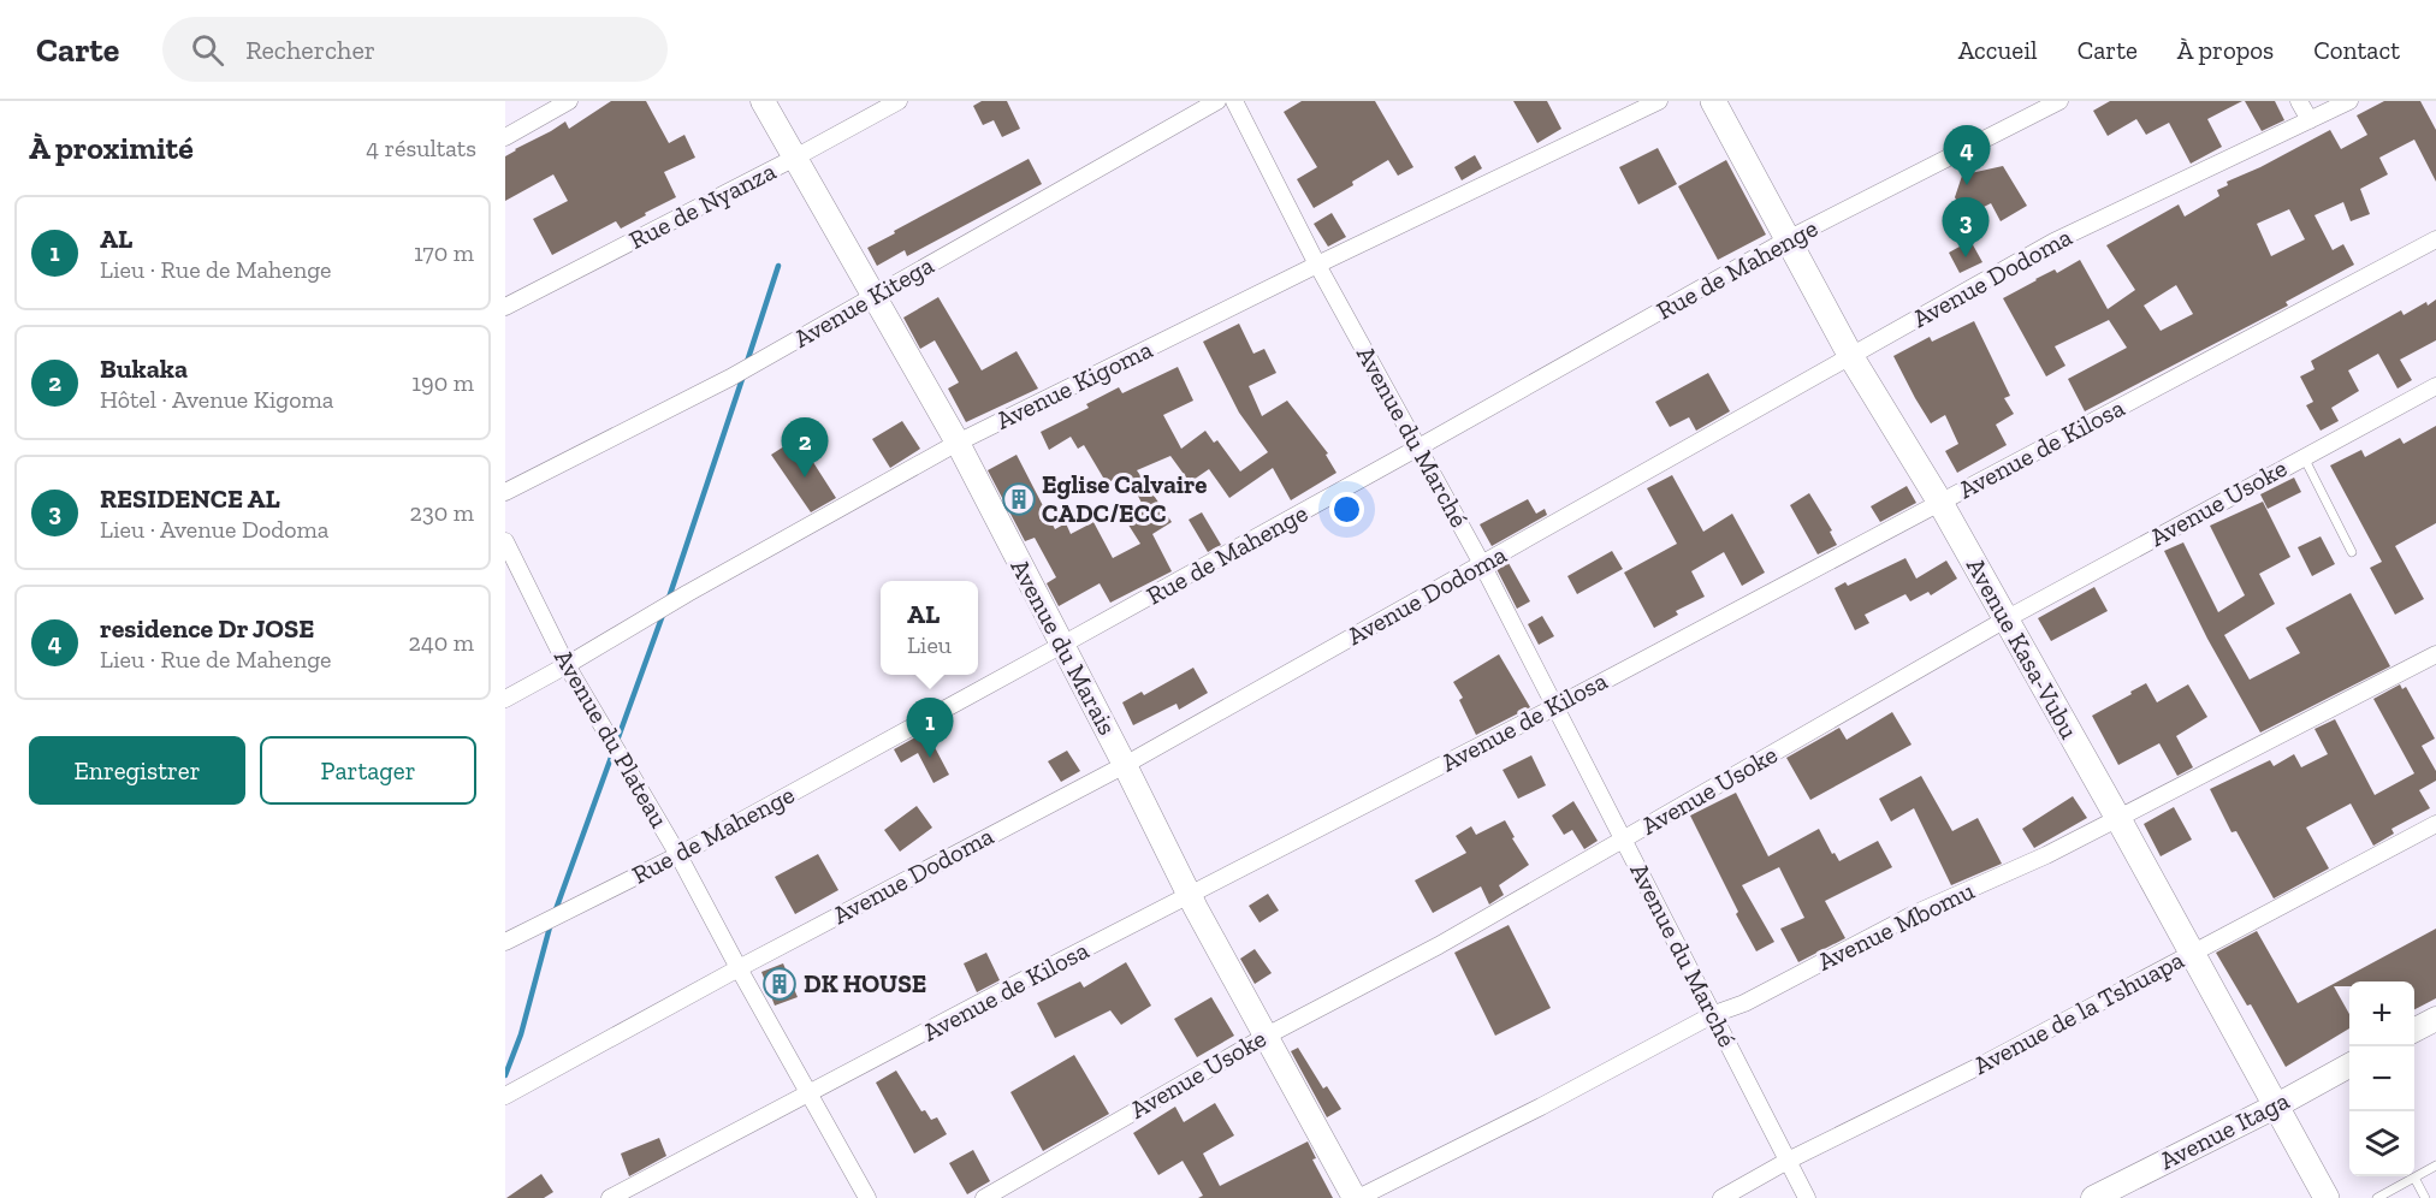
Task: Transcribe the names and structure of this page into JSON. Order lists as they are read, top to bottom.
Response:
{
  "streets": {
    "main road": ["Avenue Kasa-Vubu"],
    "street": [
      "Rue de Nyanza",
      "Rue de Mahenge",
      "Avenue Dodoma",
      "Avenue Kitega",
      "Avenue Kigoma",
      "Avenue du Marché",
      "Avenue de Kilosa",
      "Avenue Usoke",
      "Avenue du Marais",
      "Avenue du Plateau",
      "Avenue Mbomu",
      "Avenue de la Tshuapa",
      "Avenue Itaga"
    ]
  },
  "crossings": [
    ["Rue de Nyanza", "Avenue du Marais"],
    ["Rue de Mahenge", "Avenue du Marché"],
    ["Rue de Mahenge", "Avenue du Marais"],
    ["Rue de Mahenge", "Avenue Kasa-Vubu"],
    ["Rue de Mahenge", "Avenue du Plateau"],
    ["Avenue Dodoma", "Avenue du Marché"],
    ["Avenue Dodoma", "Avenue du Marais"],
    ["Avenue Dodoma", "Avenue Kasa-Vubu"],
    ["Avenue Dodoma", "Avenue du Plateau"],
    ["Avenue Kitega", "Avenue du Marais"],
    ["Avenue Kigoma", "Avenue du Marché"],
    ["Avenue Kigoma", "Avenue du Marais"],
    ["Avenue Kigoma", "Avenue du Plateau"],
    ["Avenue du Marché", "Avenue de Kilosa"],
    ["Avenue du Marché", "Avenue Usoke"],
    ["Avenue du Marché", "Avenue Mbomu"],
    ["Avenue du Marché", "Avenue de la Tshuapa"],
    ["Avenue de Kilosa", "Avenue du Marais"],
    ["Avenue de Kilosa", "Avenue Kasa-Vubu"],
    ["Avenue de Kilosa", "Avenue du Plateau"],
    ["Avenue Usoke", "Avenue du Marais"],
    ["Avenue Usoke", "Avenue Kasa-Vubu"],
    ["Avenue du Marais", "Avenue Mbomu"],
    ["Avenue Kasa-Vubu", "Avenue Mbomu"],
    ["Avenue Kasa-Vubu", "Avenue de la Tshuapa"],
    ["Avenue Kasa-Vubu", "Avenue Itaga"]
  ],
  "places": {
    "building": ["Eglise Calvaire CADC/ECC", "DK HOUSE"]
  },
  "page": {
    "header": "Carte",
    "search": "Rechercher",
    "nav": [
      "Accueil",
      "Carte",
      "À propos",
      "Contact"
    ],
    "heading": ["À proximité", "4 résultats"],
    "pins": [
      "4",
      "3",
      "2",
      "1"
    ],
    "list": [
      {
        "mark": "1",
        "name": "AL",
        "note": "Lieu · Rue de Mahenge",
        "value": "170 m"
      },
      {
        "mark": "2",
        "name": "Bukaka",
        "note": "Hôtel · Avenue Kigoma",
        "value": "190 m"
      },
      {
        "mark": "3",
        "name": "RESIDENCE AL",
        "note": "Lieu · Avenue Dodoma",
        "value": "230 m"
      },
      {
        "mark": "4",
        "name": "residence Dr JOSE",
        "note": "Lieu · Rue de Mahenge",
        "value": "240 m"
      }
    ],
    "popup": ["AL", "Lieu"],
    "buttons": ["Enregistrer", "Partager"],
    "map_buttons": ["+", "−"]
  }
}
